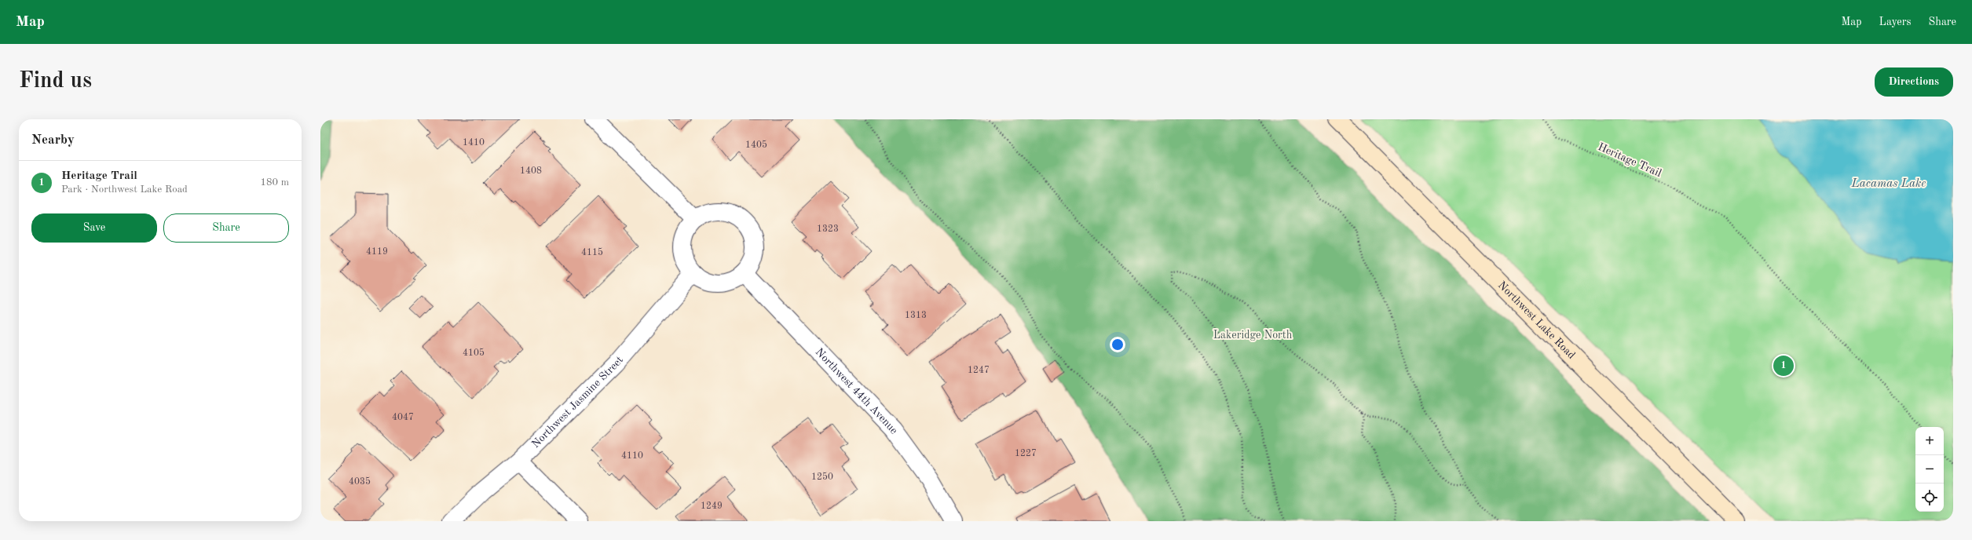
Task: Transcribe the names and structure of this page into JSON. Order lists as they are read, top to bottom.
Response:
{
  "streets": {
    "main road": ["Northwest Lake Road"],
    "street": ["Northwest 44th Avenue", "Northwest Jasmine Street"],
    "path": ["Heritage Trail"]
  },
  "crossings": [
    ["Northwest 44th Avenue", "Northwest Jasmine Street"]
  ],
  "water": ["Lacamas Lake"],
  "parks": ["Lakeridge North"],
  "house_numbers": [
    "1410",
    "1405",
    "1408",
    "1323",
    "4119",
    "4115",
    "1313",
    "4105",
    "1247",
    "4047",
    "1227",
    "4110",
    "1250",
    "4035",
    "1249"
  ],
  "page": {
    "header": "Map",
    "nav": ["Map", "Layers", "Share"],
    "buttons": [
      "Directions",
      ["Save", "Share"]
    ],
    "title": "Find us",
    "heading": "Nearby",
    "list": [
      {
        "mark": "1",
        "name": "Heritage Trail",
        "note": "Park · Northwest Lake Road",
        "value": "180 m"
      }
    ],
    "pins": "1",
    "map_buttons": ["+", "−"]
  }
}
